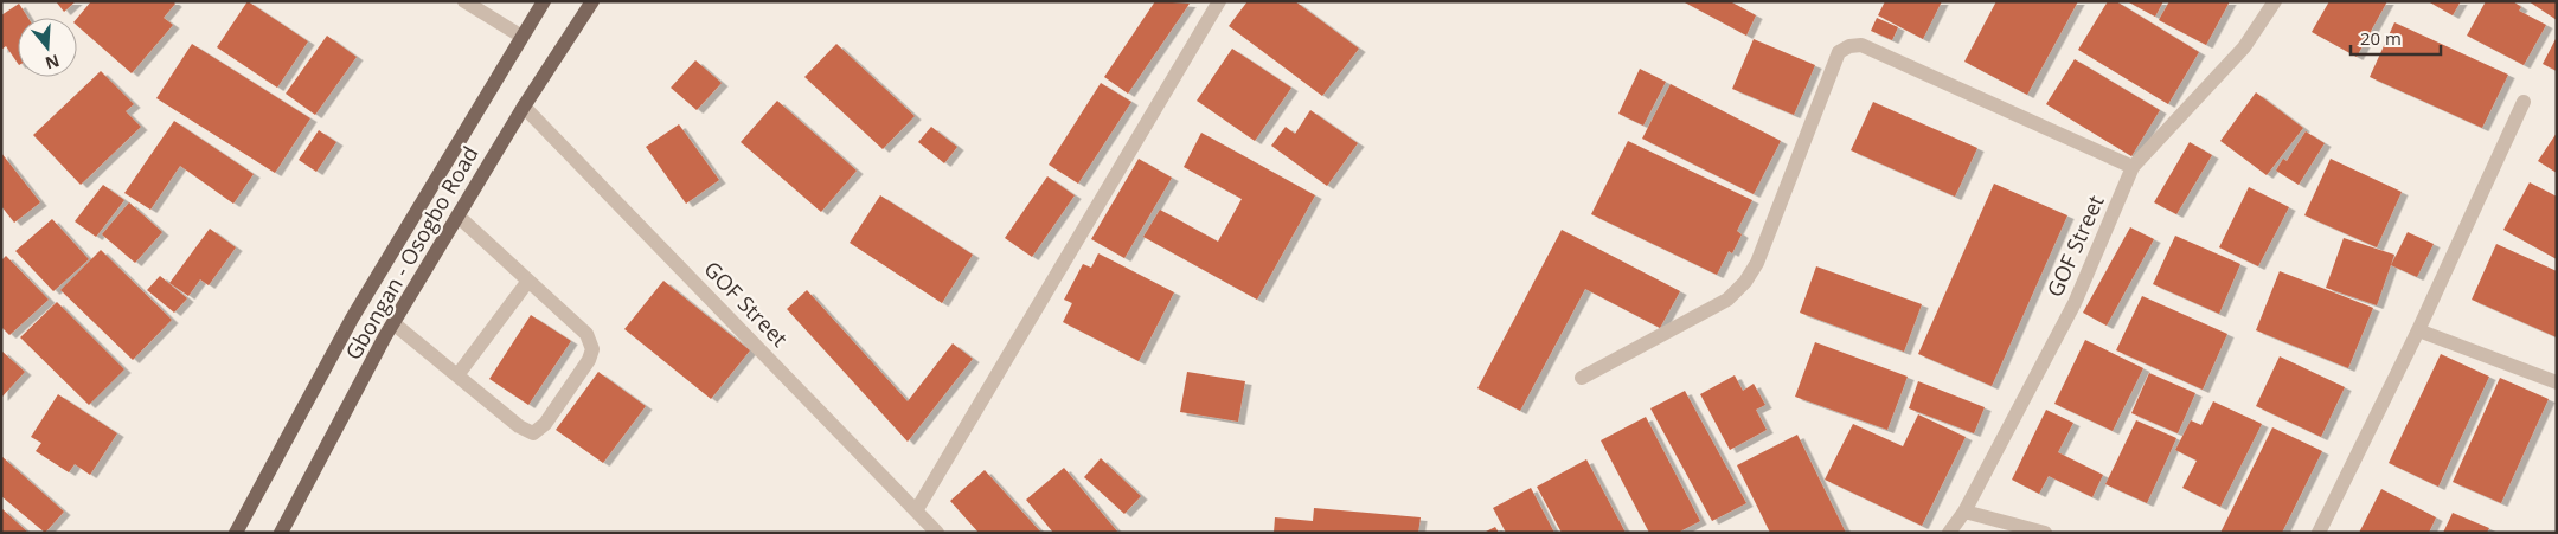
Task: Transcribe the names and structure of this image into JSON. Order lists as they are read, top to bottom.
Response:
{
  "streets": {
    "main road": ["Gbongan - Osogbo Road"],
    "street": ["GOF Street"]
  },
  "crossings": [
    ["GOF Street", "Gbongan - Osogbo Road"]
  ],
  "scale_bar": "20 m",
  "north": "bottom"
}
